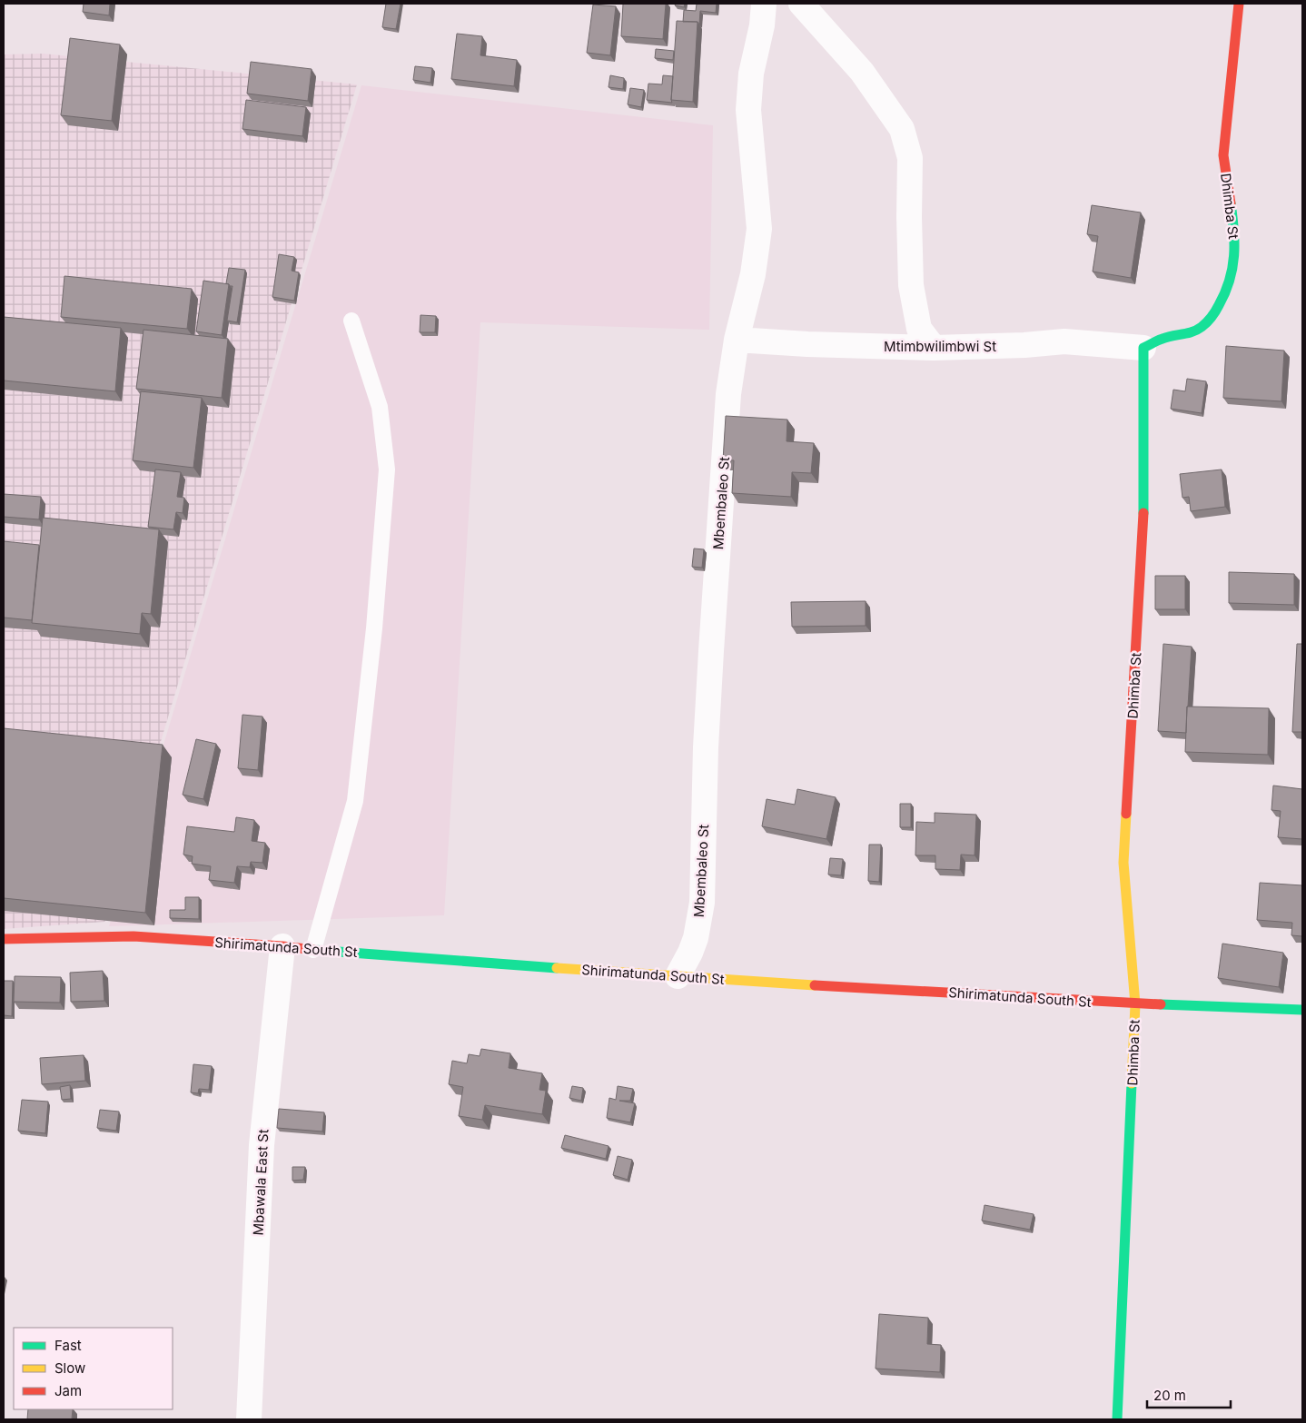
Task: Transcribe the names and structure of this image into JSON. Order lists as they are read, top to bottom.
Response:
{
  "streets": {
    "street": [
      "Dhimba St",
      "Mtimbwilimbwi St",
      "Mbembaleo St",
      "Shirimatunda South St",
      "Mbawala East St"
    ]
  },
  "crossings": [
    ["Dhimba St", "Mtimbwilimbwi St"],
    ["Dhimba St", "Shirimatunda South St"],
    ["Mtimbwilimbwi St", "Mbembaleo St"],
    ["Mbembaleo St", "Shirimatunda South St"],
    ["Shirimatunda South St", "Mbawala East St"]
  ],
  "legend": ["Fast", "Slow", "Jam"],
  "scale_bar": "20 m"
}
